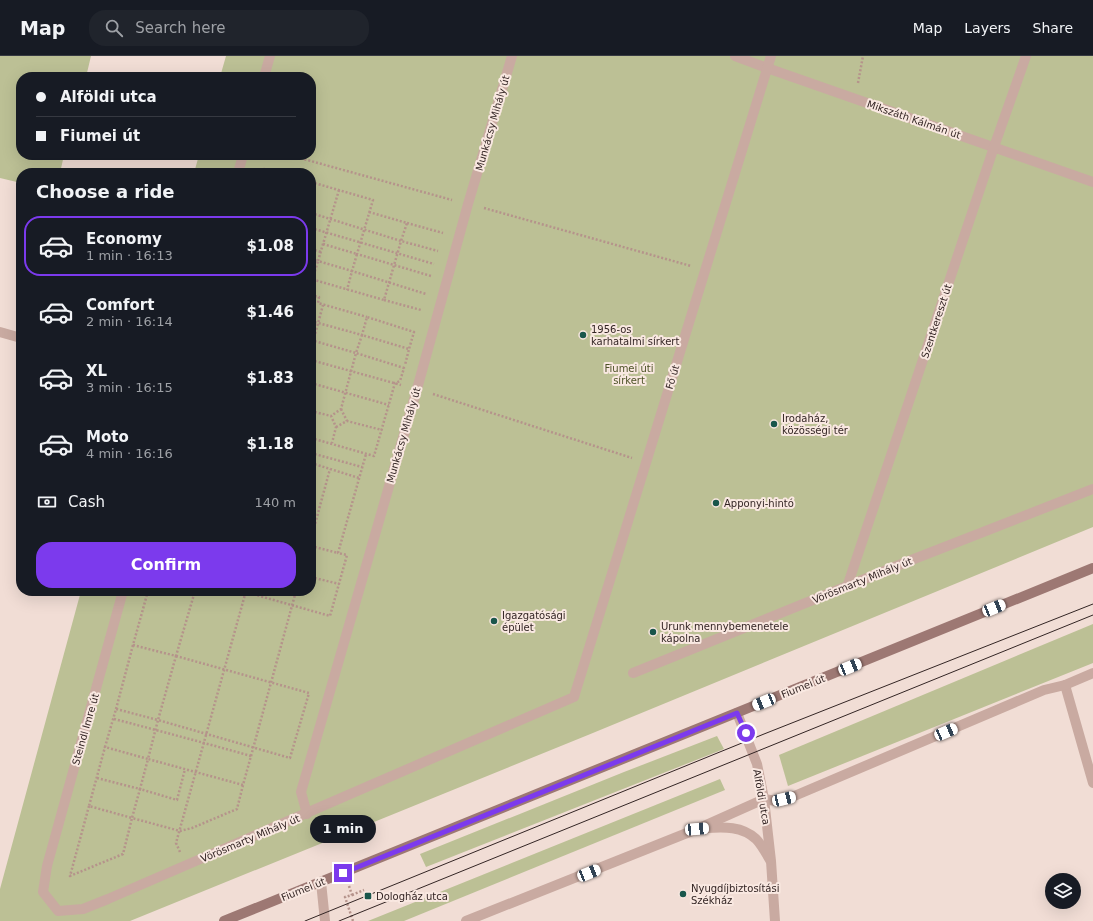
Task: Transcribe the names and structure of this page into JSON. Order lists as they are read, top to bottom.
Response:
{
  "streets": {
    "main road": ["Fiumei út"],
    "street": [
      "Mikszáth Kálmán út",
      "Munkácsy Mihály út",
      "Szentkereszt út",
      "Fő út",
      "Vörösmarty Mihály út",
      "Steindl Imre út",
      "Alföldi utca"
    ]
  },
  "crossings": [
    ["Mikszáth Kálmán út", "Szentkereszt út"],
    ["Mikszáth Kálmán út", "Fő út"],
    ["Munkácsy Mihály út", "Vörösmarty Mihály út"],
    ["Szentkereszt út", "Vörösmarty Mihály út"],
    ["Fő út", "Vörösmarty Mihály út"],
    ["Vörösmarty Mihály út", "Steindl Imre út"],
    ["Fiumei út", "Alföldi utca"]
  ],
  "parks": ["Fiumei úti sírkert"],
  "places": {
    "other": [
      "1956-os karhatalmi sírkert",
      "Irodaház, közösségi tér",
      "Apponyi-hintó",
      "Igazgatósági épület",
      "Urunk mennybemenetele kápolna",
      "Nyugdíjbiztosítási Székház"
    ],
    "transit": ["Dologház utca"]
  },
  "page": {
    "header": "Map",
    "search": "Search here",
    "nav": ["Map", "Layers", "Share"],
    "banner": ["Alföldi utca", "Fiumei út"],
    "heading": "Choose a ride",
    "list": [
      {
        "name": "Economy",
        "note": "1 min · 16:13",
        "value": "$1.08"
      },
      {
        "name": "Comfort",
        "note": "2 min · 16:14",
        "value": "$1.46"
      },
      {
        "name": "XL",
        "note": "3 min · 16:15",
        "value": "$1.83"
      },
      {
        "name": "Moto",
        "note": "4 min · 16:16",
        "value": "$1.18"
      }
    ],
    "pay": ["Cash", "140 m"],
    "buttons": "Confirm",
    "bubble": "1 min"
  }
}
